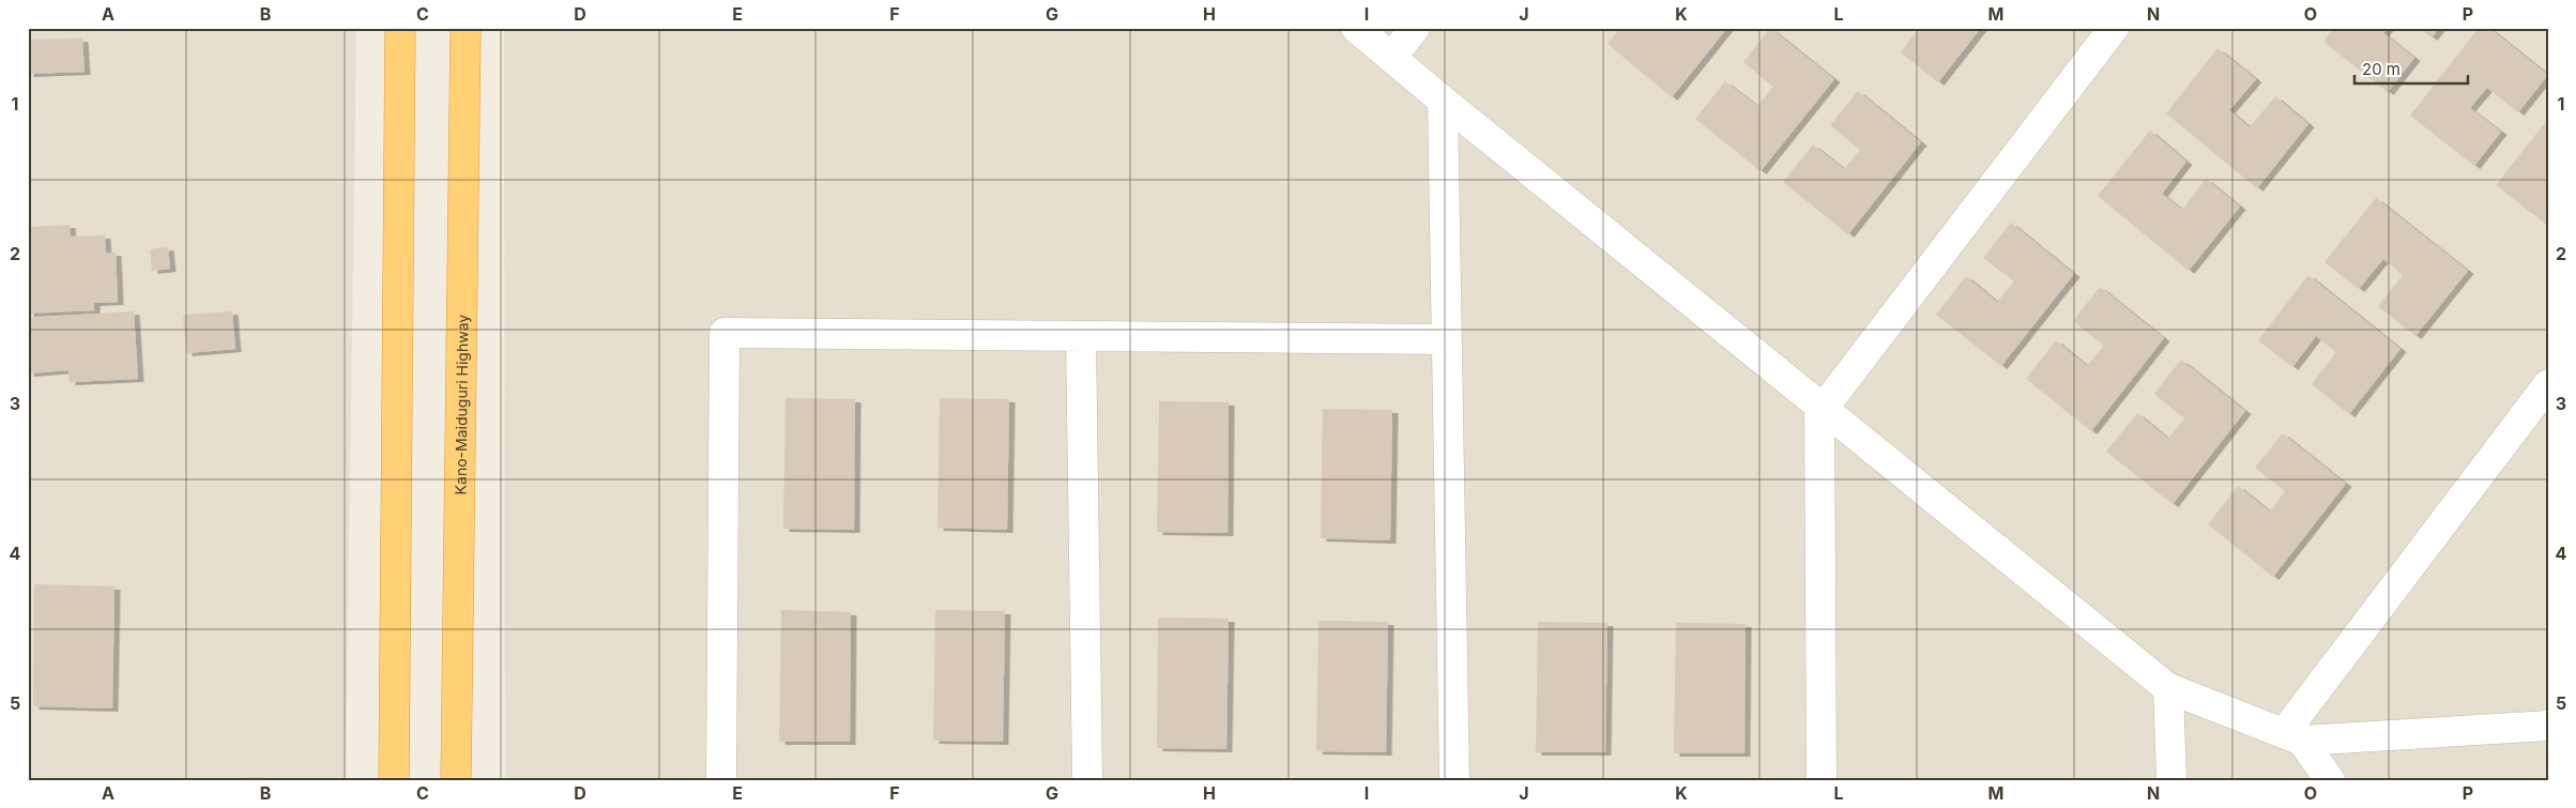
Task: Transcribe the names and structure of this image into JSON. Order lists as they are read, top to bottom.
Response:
{
  "streets": {
    "highway": ["Kano-Maiduguri Highway"]
  },
  "scale_bar": "20 m",
  "grid": {
    "columns": [
      "A",
      "B",
      "C",
      "D",
      "E",
      "F",
      "G",
      "H",
      "I",
      "J",
      "K",
      "L",
      "M",
      "N",
      "O",
      "P"
    ],
    "rows": [
      "1",
      "2",
      "3",
      "4",
      "5"
    ]
  }
}
